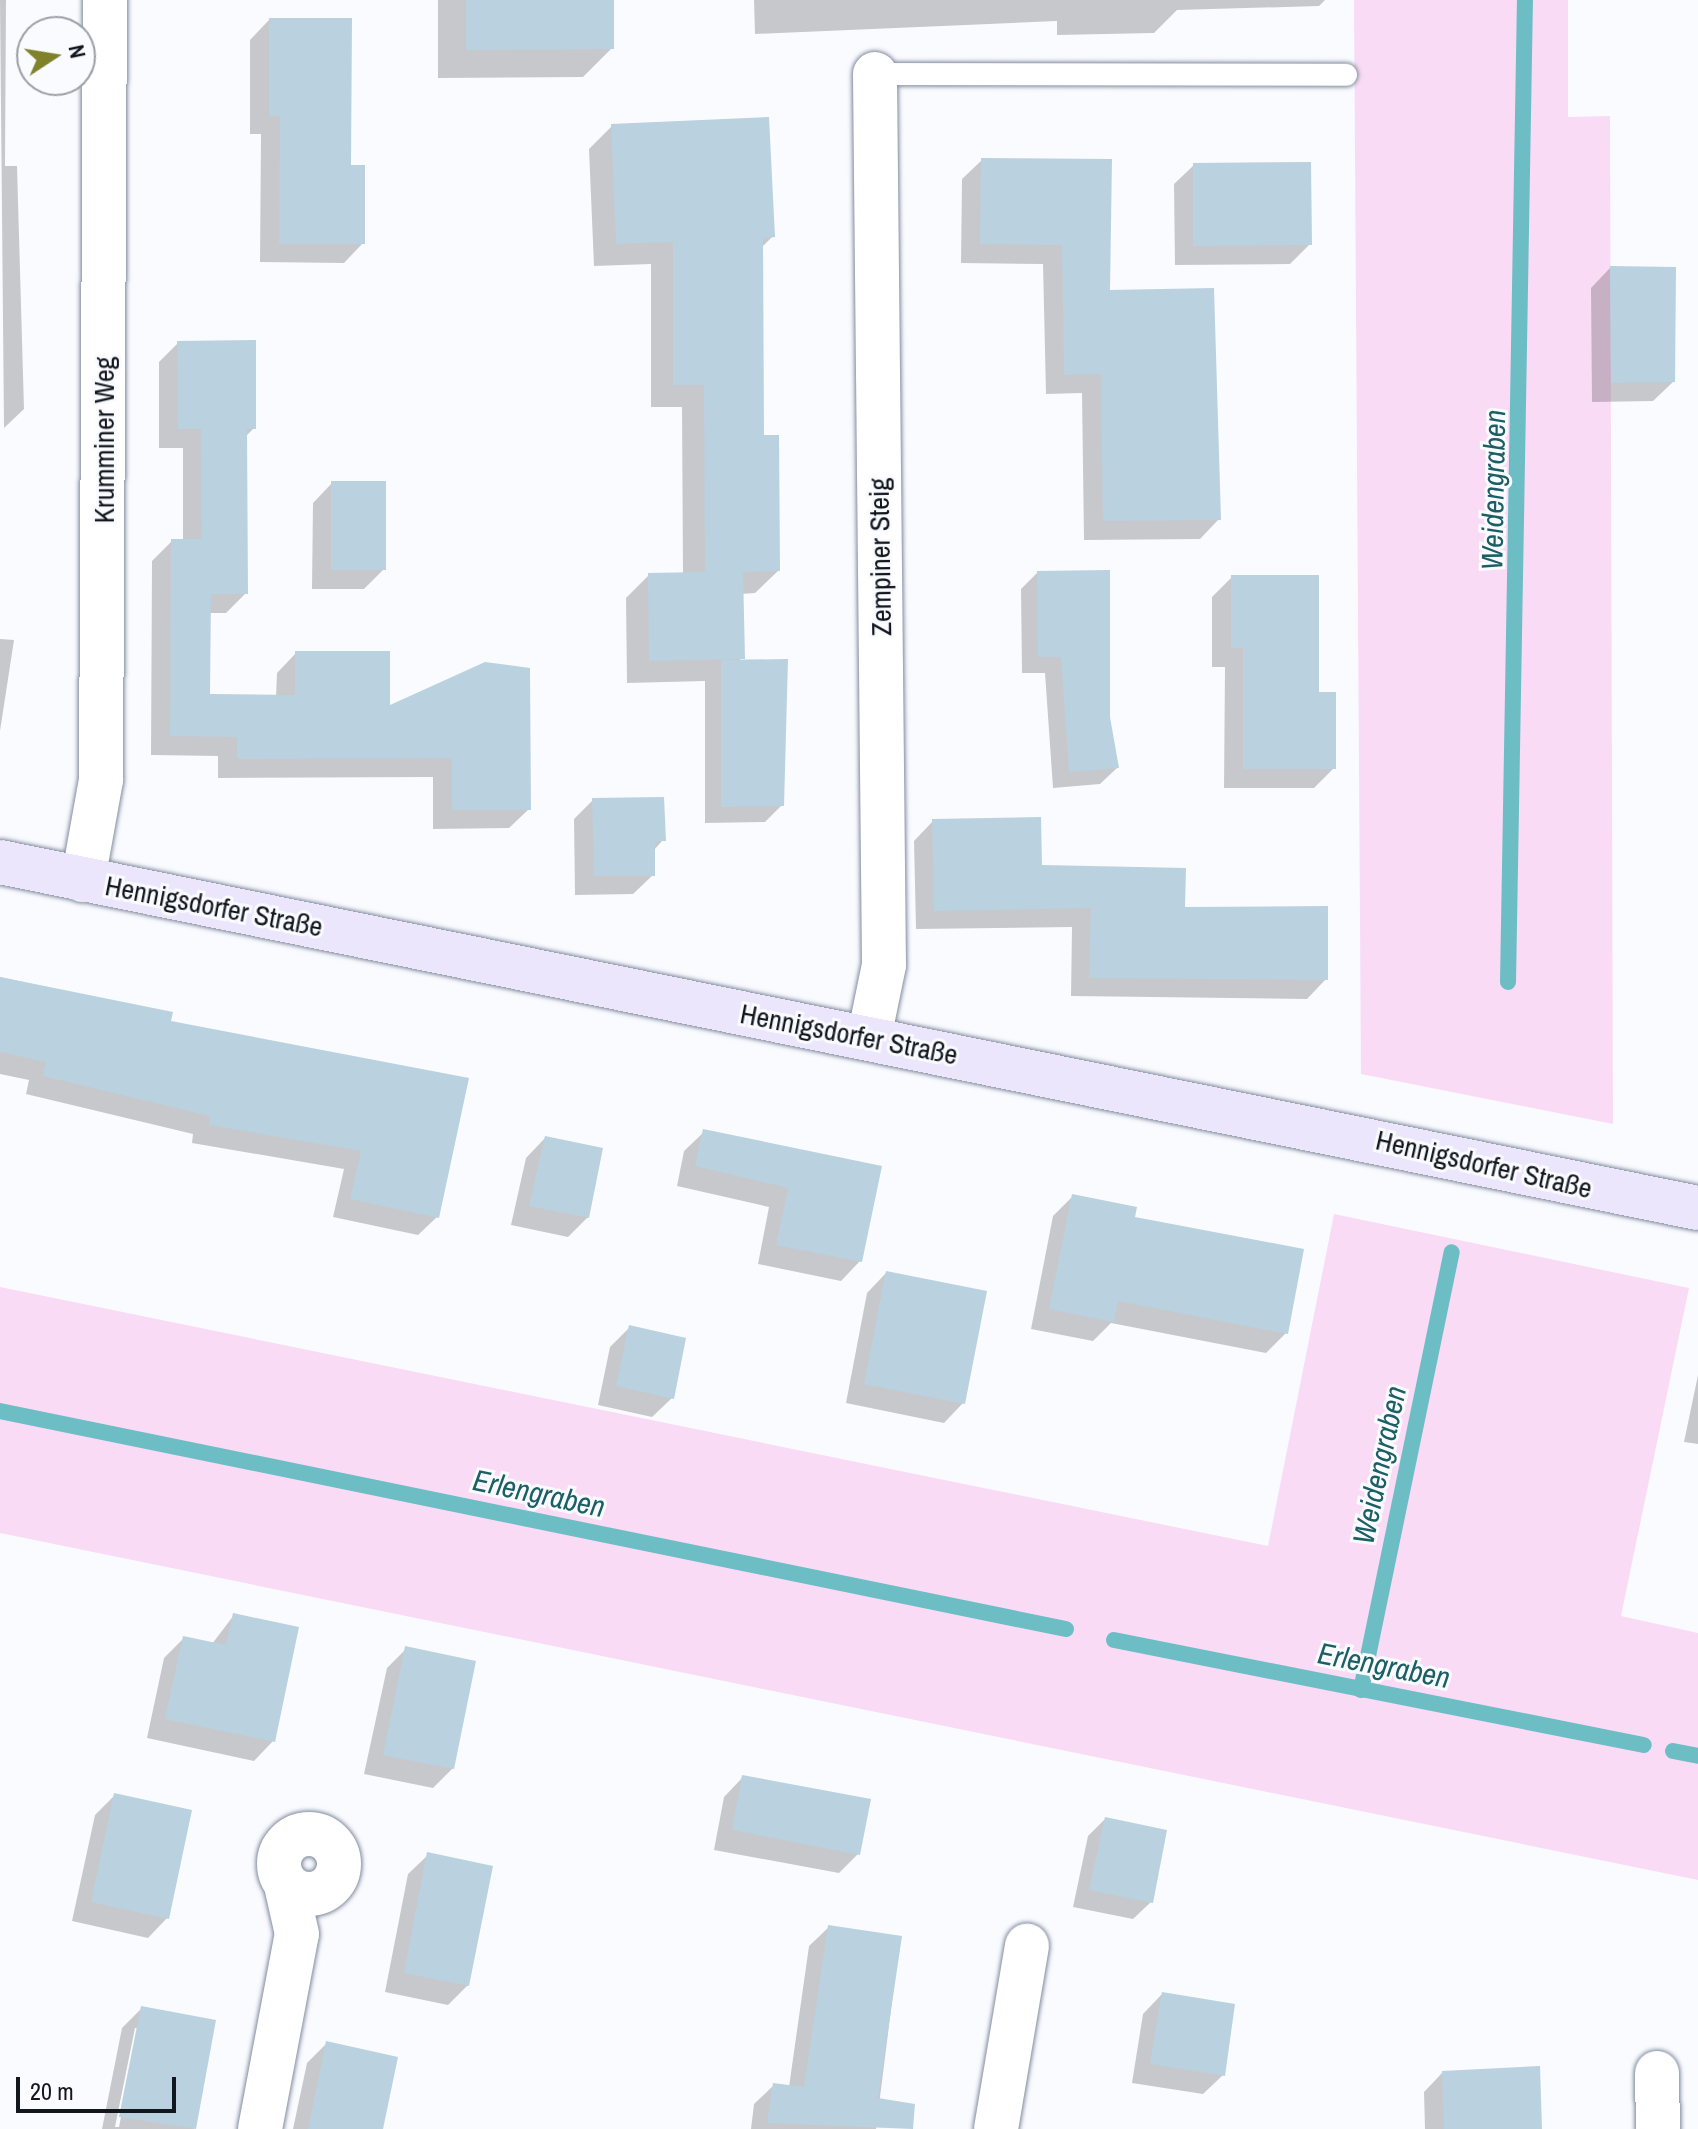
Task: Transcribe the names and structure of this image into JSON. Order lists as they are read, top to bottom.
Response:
{
  "streets": {
    "main road": ["Hennigsdorfer Straße"],
    "street": ["Krumminer Weg", "Zempiner Steig"]
  },
  "crossings": [
    ["Krumminer Weg", "Hennigsdorfer Straße"],
    ["Zempiner Steig", "Hennigsdorfer Straße"]
  ],
  "water": ["Weidengraben", "Erlengraben"],
  "scale_bar": "20 m",
  "north": "right"
}
